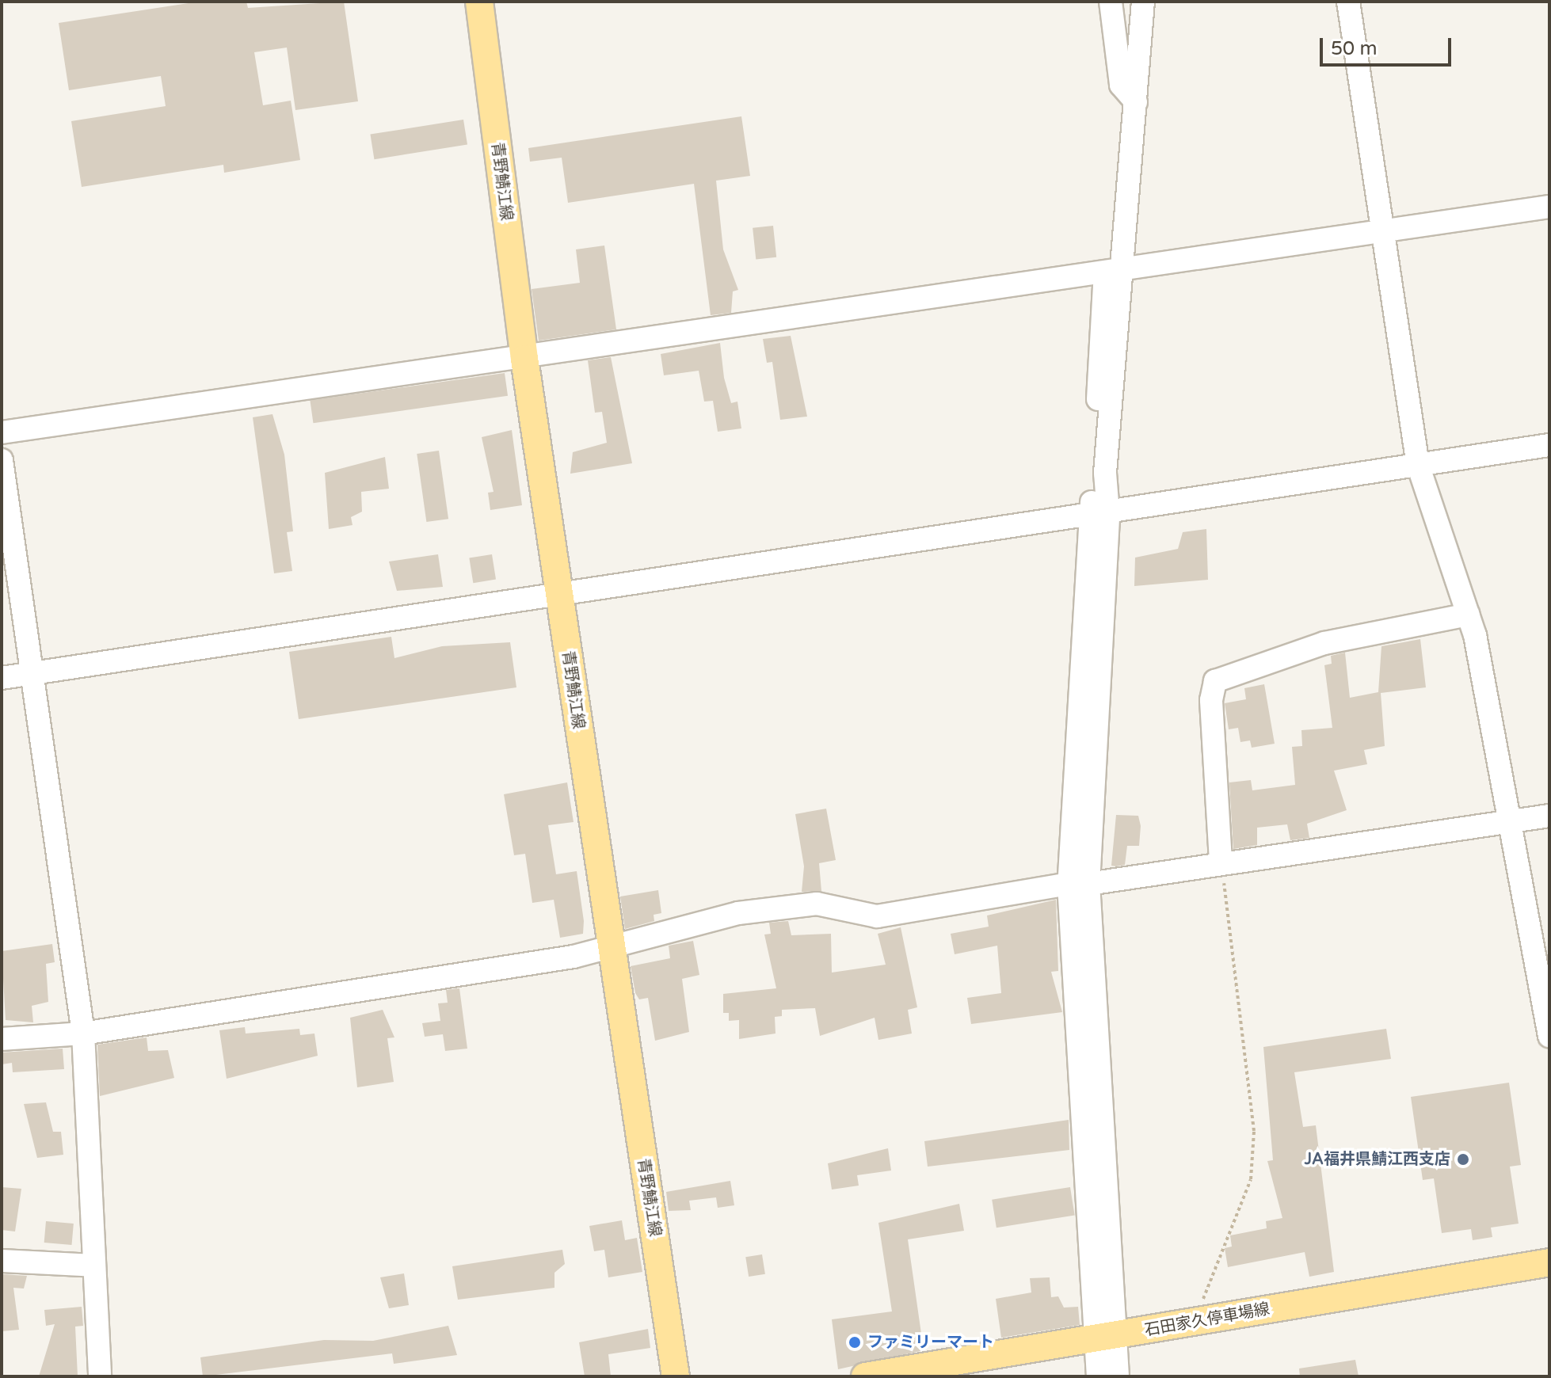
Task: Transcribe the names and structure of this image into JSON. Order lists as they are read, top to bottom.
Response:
{
  "streets": {
    "main road": ["青野鯖江線", "石田家久停車場線"]
  },
  "places": ["JA福井県鯖江西支店", "ファミリーマート"],
  "scale_bar": "50 m"
}
